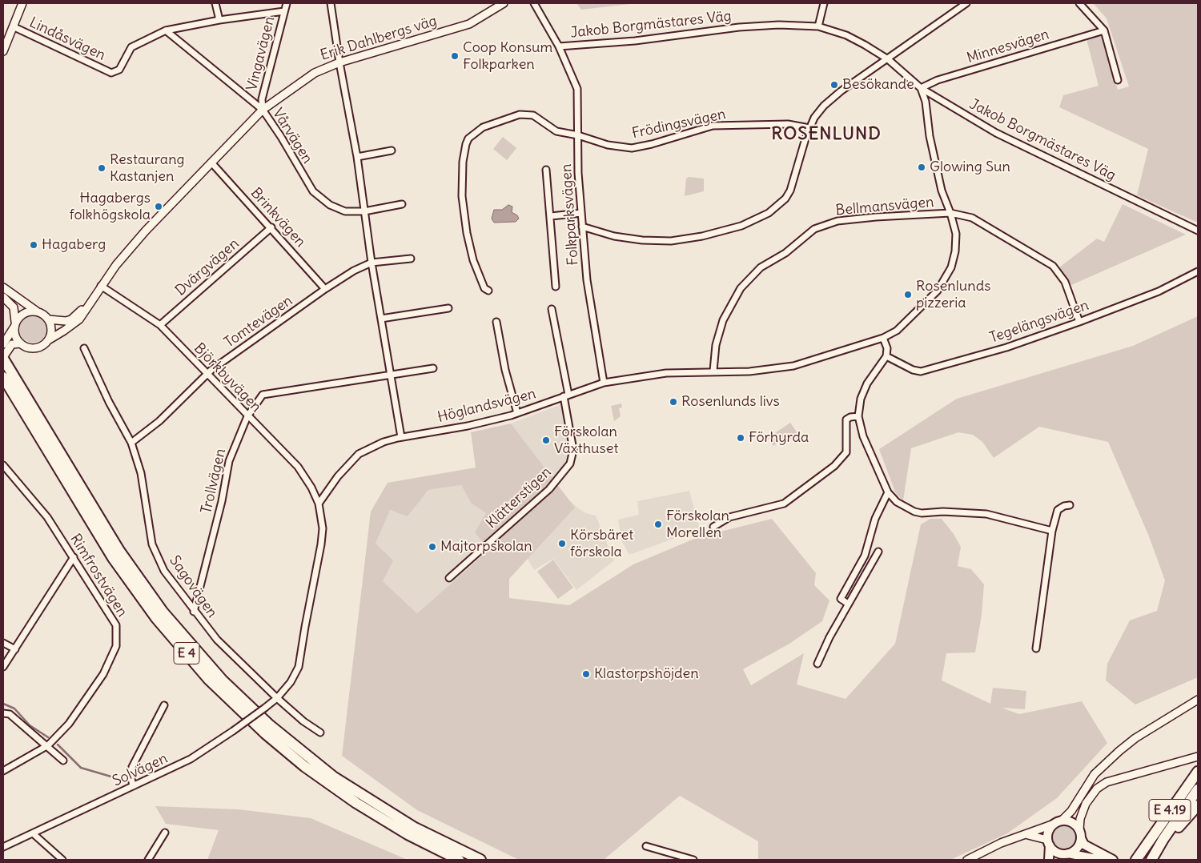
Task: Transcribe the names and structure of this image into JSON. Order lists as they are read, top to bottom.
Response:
{
  "streets": {
    "highway": ["E 4", "E 4.19"],
    "street": [
      "Jakob Borgmästares Väg",
      "Erik Dahlbergs väg",
      "Lindåsvägen",
      "Minnesvägen",
      "Vingavägen",
      "Frödingsvägen",
      "Vårvägen",
      "Bellmansvägen",
      "Folkparksvägen",
      "Brinkvägen",
      "Dvärgvägen",
      "Tomtevägen",
      "Tegelängsvägen",
      "Björkbyvägen",
      "Höglandsvägen",
      "Trollvägen",
      "Klätterstigen",
      "Rimfrostvägen",
      "Sagovägen",
      "Solvägen"
    ]
  },
  "crossings": [
    ["Jakob Borgmästares Väg", "Minnesvägen"],
    ["Jakob Borgmästares Väg", "Folkparksvägen"],
    ["Jakob Borgmästares Väg", "Höglandsvägen"],
    ["Erik Dahlbergs väg", "Vingavägen"],
    ["Erik Dahlbergs väg", "Vårvägen"],
    ["Erik Dahlbergs väg", "Brinkvägen"],
    ["Erik Dahlbergs väg", "Björkbyvägen"],
    ["Lindåsvägen", "Vingavägen"],
    ["Lindåsvägen", "Vårvägen"],
    ["Minnesvägen", "Höglandsvägen"],
    ["Vingavägen", "Vårvägen"],
    ["Frödingsvägen", "Folkparksvägen"],
    ["Bellmansvägen", "Tegelängsvägen"],
    ["Bellmansvägen", "Höglandsvägen"],
    ["Folkparksvägen", "Höglandsvägen"],
    ["Brinkvägen", "Dvärgvägen"],
    ["Brinkvägen", "Tomtevägen"],
    ["Dvärgvägen", "Björkbyvägen"],
    ["Tomtevägen", "Björkbyvägen"],
    ["Tomtevägen", "Sagovägen"],
    ["Björkbyvägen", "Höglandsvägen"],
    ["Björkbyvägen", "Trollvägen"],
    ["Höglandsvägen", "Klätterstigen"],
    ["Trollvägen", "Sagovägen"],
    ["Sagovägen", "Solvägen"]
  ],
  "districts": ["ROSENLUND"],
  "places": [
    "Coop Konsum Folkparken",
    "Besökande",
    "Glowing Sun",
    "Restaurang Kastanjen",
    "Hagabergs folkhögskola",
    "Hagaberg",
    "Rosenlunds pizzeria",
    "Rosenlunds livs",
    "Förhyrda",
    "Förskolan Växthuset",
    "Förskolan Morellen",
    "Körsbäret förskola",
    "Majtorpskolan",
    "Klastorpshöjden"
  ]
}
